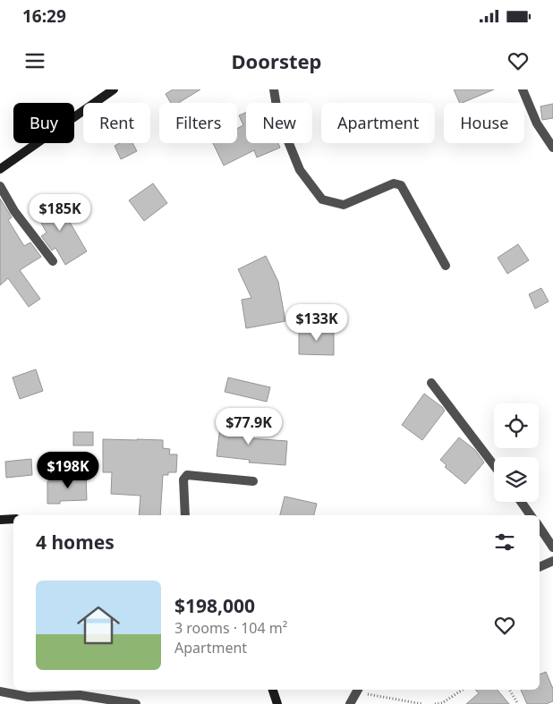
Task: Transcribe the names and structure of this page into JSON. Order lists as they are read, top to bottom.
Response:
{
  "page": {
    "status": "16:29",
    "header": "Doorstep",
    "chip": [
      "Buy",
      "Rent",
      "Filters",
      "New",
      "Apartment",
      "House"
    ],
    "price": [
      "$185K",
      "$133K",
      "$77.9K",
      "$198K"
    ],
    "heading": "4 homes",
    "list": [
      {
        "name": "$198,000",
        "note": "3 rooms · 104 m² · Apartment"
      }
    ]
  }
}
